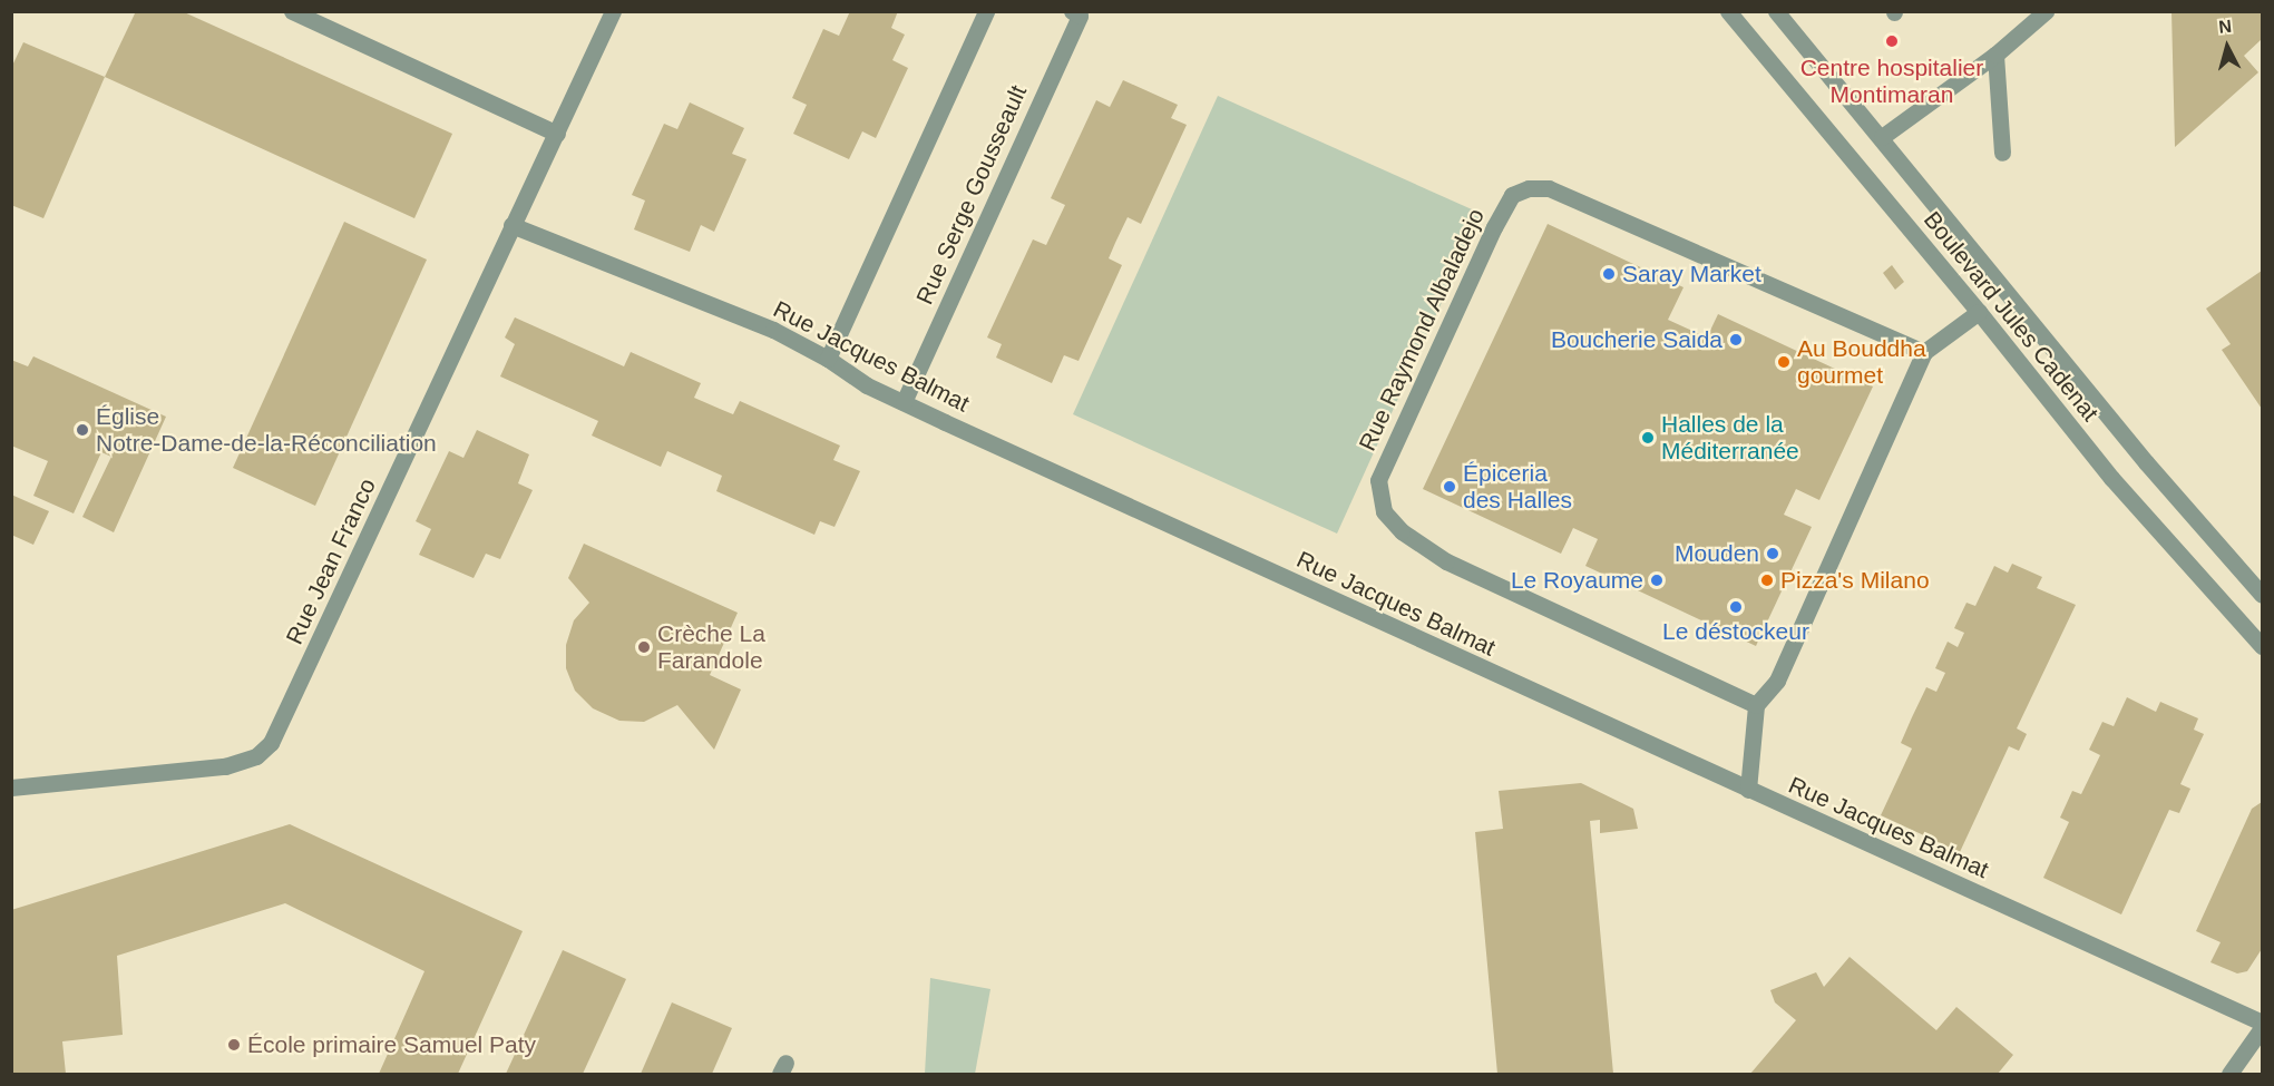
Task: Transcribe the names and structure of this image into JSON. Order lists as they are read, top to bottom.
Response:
{
  "streets": {
    "street": [
      "Rue Serge Gousseault",
      "Boulevard Jules Cadenat",
      "Rue Raymond Albaladejo",
      "Rue Jacques Balmat",
      "Rue Jean Franco"
    ]
  },
  "crossings": [
    ["Rue Serge Gousseault", "Rue Jacques Balmat"],
    ["Rue Jacques Balmat", "Rue Jean Franco"]
  ],
  "places": [
    "Centre hospitalier Montimaran",
    "Saray Market",
    "Boucherie Saida",
    "Au Bouddha gourmet",
    "Église Notre-Dame-de-la-Réconciliation",
    "Halles de la Méditerranée",
    "Épiceria des Halles",
    "Mouden",
    "Le Royaume",
    "Pizza's Milano",
    "Le déstockeur",
    "Crèche La Farandole",
    "École primaire Samuel Paty"
  ],
  "north": "top"
}
